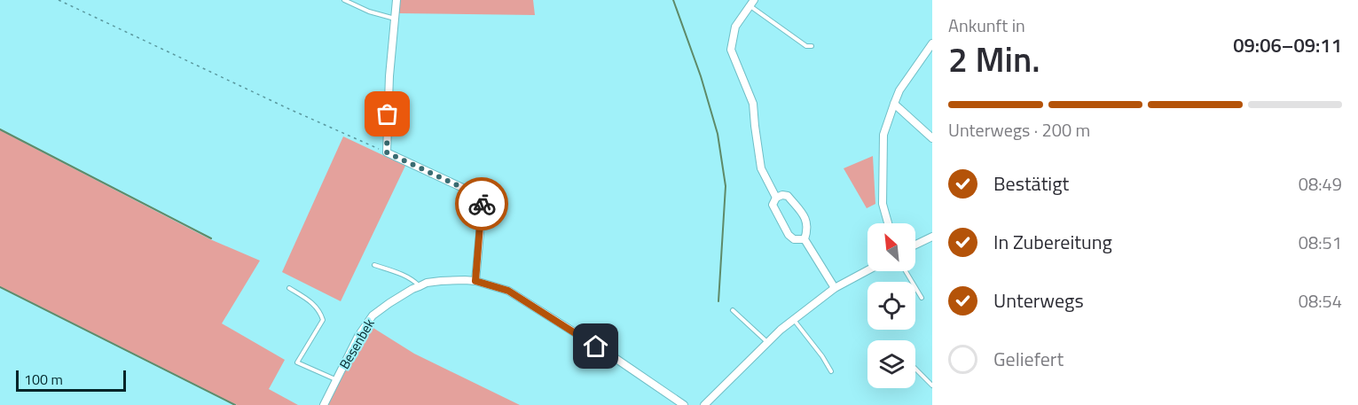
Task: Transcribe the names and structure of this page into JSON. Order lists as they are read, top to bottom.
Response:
{
  "streets": {
    "street": ["Besenbek"]
  },
  "scale_bar": "100 m",
  "north": "top left",
  "page": {
    "heading": ["2 Min.", "Ankunft in", "09:06–09:11"],
    "bar": "Unterwegs · 200 m",
    "list": [
      ["Bestätigt", "08:49"],
      ["In Zubereitung", "08:51"],
      ["Unterwegs", "08:54"],
      "Geliefert"
    ],
    "scale": "100 m"
  }
}
